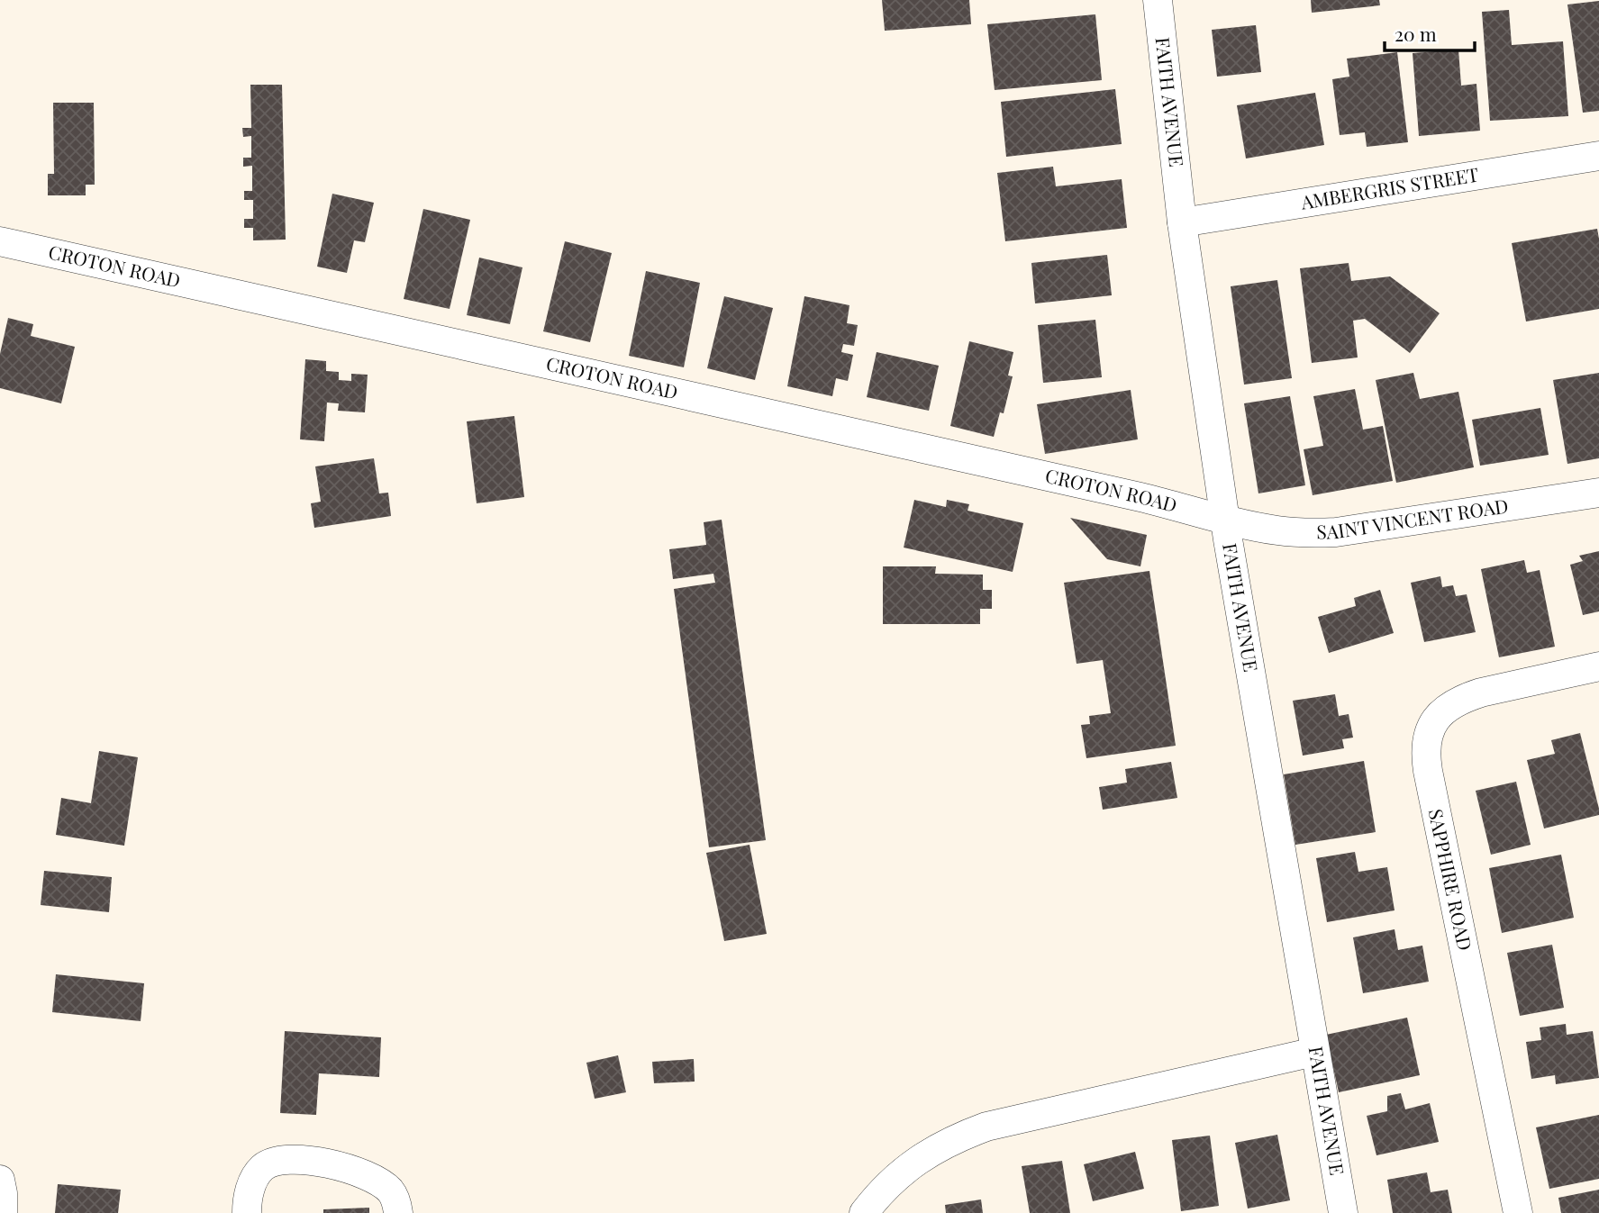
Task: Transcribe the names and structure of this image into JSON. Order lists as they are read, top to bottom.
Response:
{
  "streets": {
    "street": [
      "FAITH AVENUE",
      "AMBERGRIS STREET",
      "CROTON ROAD",
      "SAINT VINCENT ROAD",
      "SAPPHIRE ROAD"
    ]
  },
  "crossings": [
    ["FAITH AVENUE", "AMBERGRIS STREET"],
    ["FAITH AVENUE", "CROTON ROAD"],
    ["FAITH AVENUE", "SAINT VINCENT ROAD"],
    ["CROTON ROAD", "SAINT VINCENT ROAD"]
  ],
  "scale_bar": "20 m"
}
